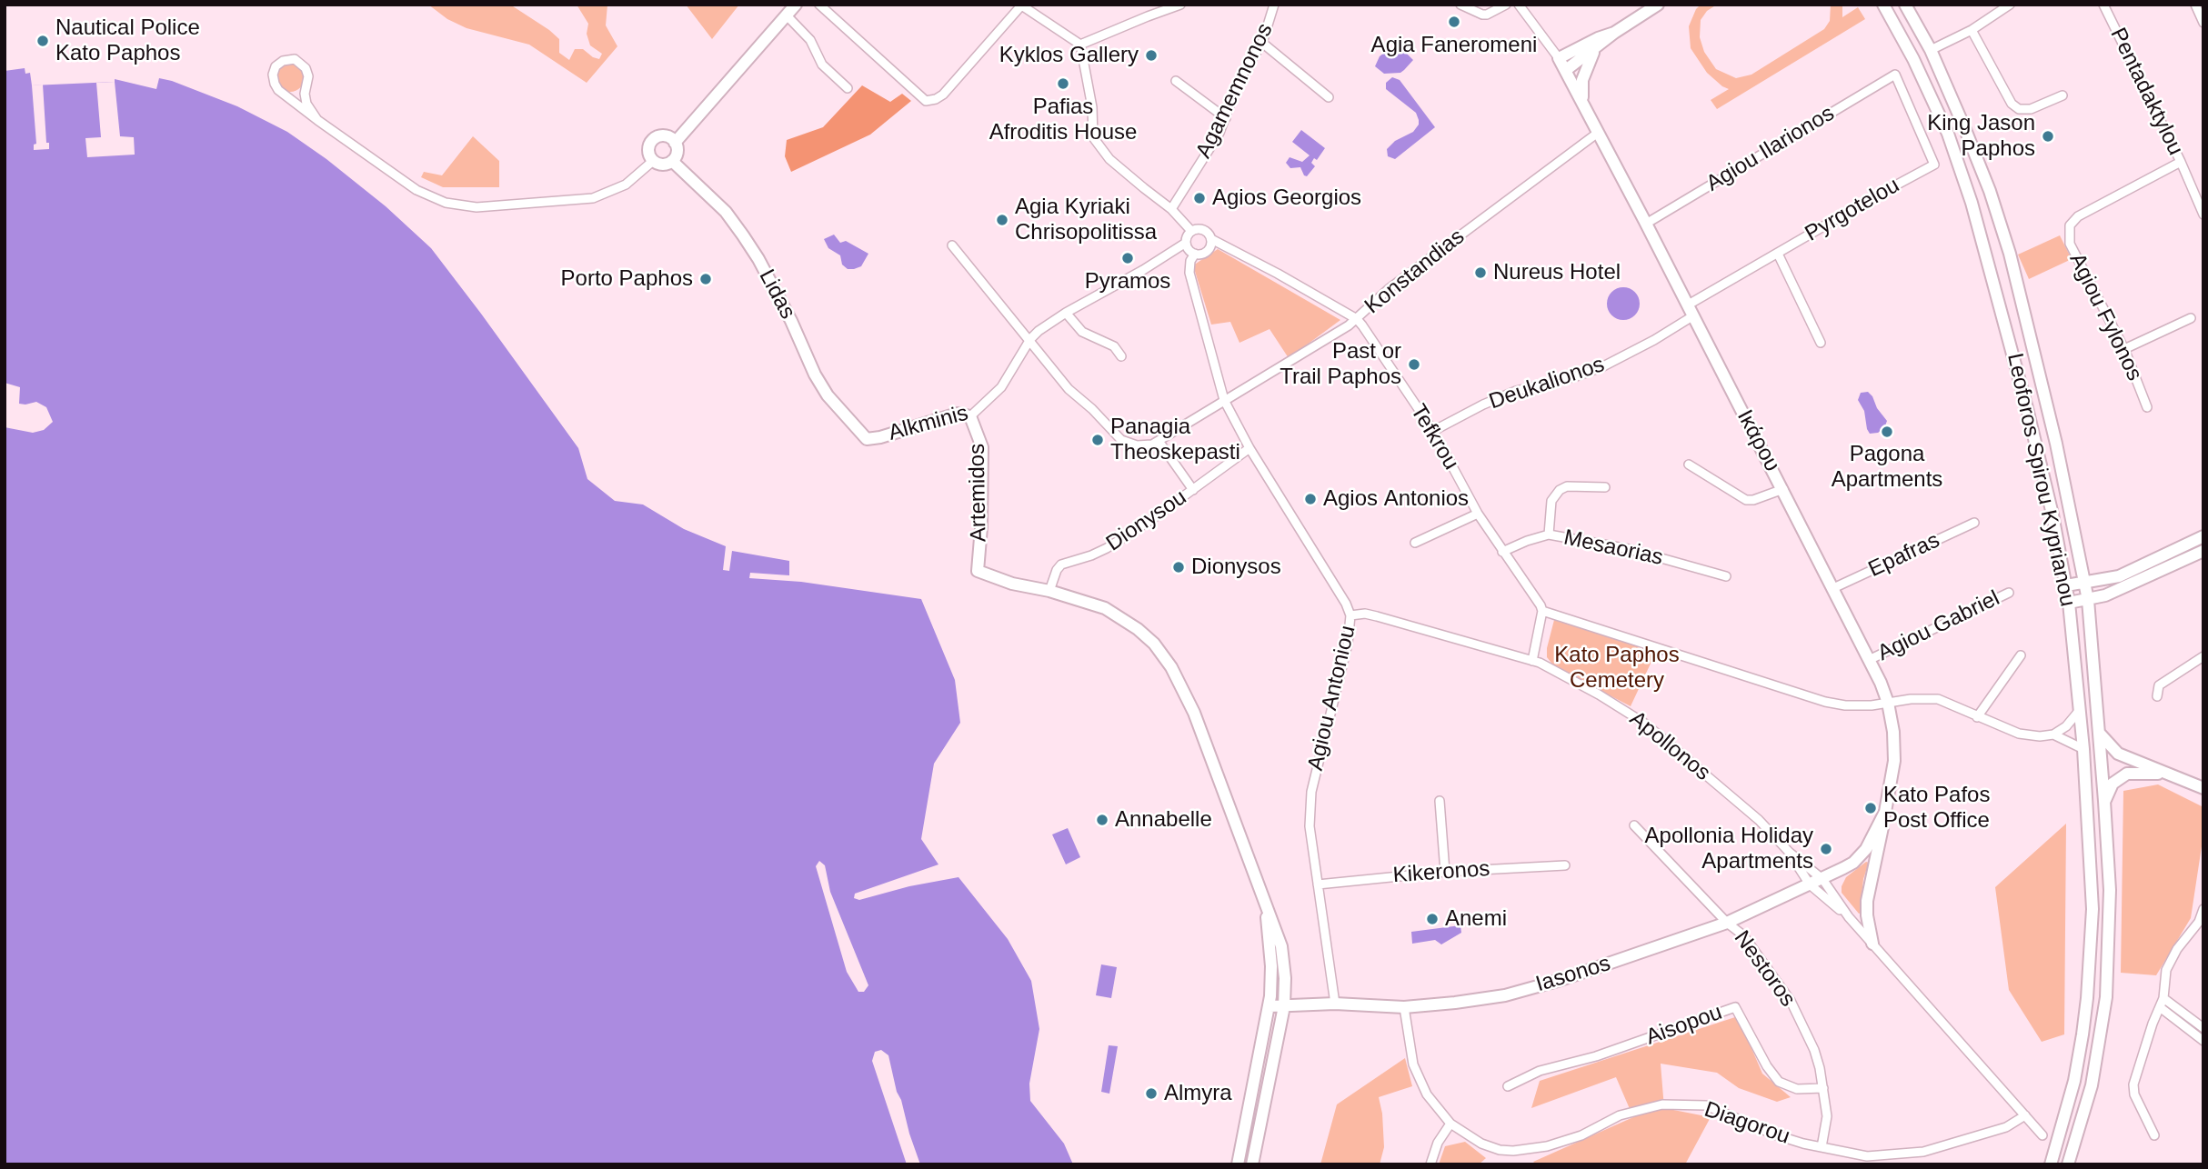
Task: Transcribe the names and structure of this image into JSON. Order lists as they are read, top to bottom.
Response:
{
  "streets": {
    "main road": [
      "Lidas",
      "Alkminis",
      "Ικάρου",
      "Leoforos Spirou Kyprianou",
      "Artemidos",
      "Iasonos"
    ],
    "street": [
      "Agamemnonos",
      "Pentadaktylou",
      "Agiou Ilarionos",
      "Pyrgotelou",
      "Konstandias",
      "Agiou Fylonos",
      "Deukalionos",
      "Tefkrou",
      "Dionysou",
      "Mesaorias",
      "Epafras",
      "Agiou Gabriel",
      "Agiou Antoniou",
      "Apollonos",
      "Kikeronos",
      "Nestoros",
      "Aisopou",
      "Diagorou"
    ]
  },
  "crossings": [
    ["Pentadaktylou", "Agiou Fylonos"],
    ["Agiou Ilarionos", "Pyrgotelou"],
    ["Agiou Ilarionos", "Ικάρου"],
    ["Pyrgotelou", "Deukalionos"],
    ["Pyrgotelou", "Ικάρου"],
    ["Konstandias", "Tefkrou"],
    ["Konstandias", "Ικάρου"],
    ["Konstandias", "Agiou Antoniou"],
    ["Lidas", "Alkminis"],
    ["Deukalionos", "Tefkrou"],
    ["Deukalionos", "Ικάρου"],
    ["Alkminis", "Artemidos"],
    ["Tefkrou", "Mesaorias"],
    ["Ικάρου", "Epafras"],
    ["Ικάρου", "Agiou Gabriel"],
    ["Ικάρου", "Apollonos"],
    ["Ικάρου", "Iasonos"],
    ["Artemidos", "Dionysou"],
    ["Dionysou", "Agiou Antoniou"],
    ["Agiou Antoniou", "Apollonos"],
    ["Agiou Antoniou", "Kikeronos"],
    ["Agiou Antoniou", "Iasonos"],
    ["Apollonos", "Iasonos"],
    ["Apollonos", "Diagorou"],
    ["Nestoros", "Iasonos"],
    ["Nestoros", "Aisopou"],
    ["Nestoros", "Diagorou"],
    ["Iasonos", "Diagorou"]
  ],
  "parks": ["Kato Paphos Cemetery"],
  "places": [
    "Agia Faneromeni",
    "Nautical Police Kato Paphos",
    "Kyklos Gallery",
    "Pafias Afroditis House",
    "King Jason Paphos",
    "Agios Georgios",
    "Agia Kyriaki Chrisopolitissa",
    "Pyramos",
    "Nureus Hotel",
    "Porto Paphos",
    "Past or Trail Paphos",
    "Pagona Apartments",
    "Panagia Theoskepasti",
    "Agios Antonios",
    "Dionysos",
    "Kato Pafos Post Office",
    "Annabelle",
    "Apollonia Holiday Apartments",
    "Anemi",
    "Almyra"
  ]
}
